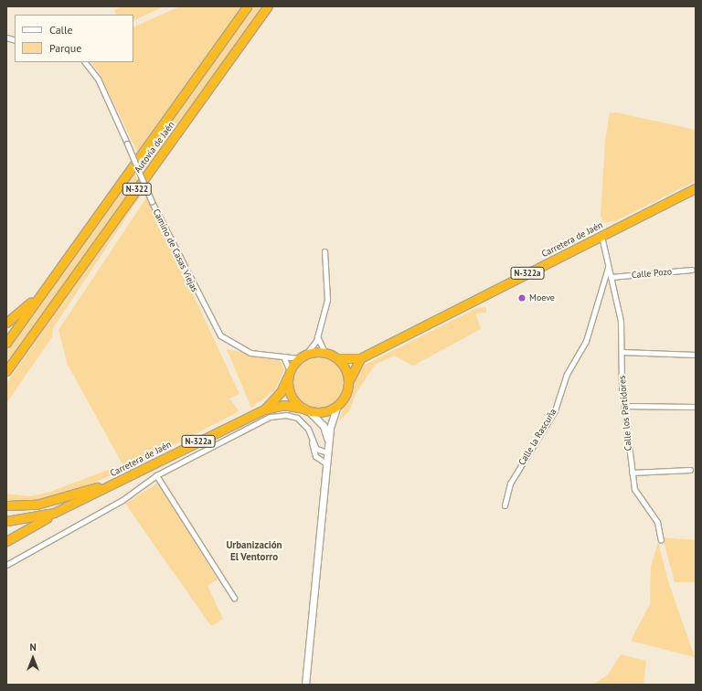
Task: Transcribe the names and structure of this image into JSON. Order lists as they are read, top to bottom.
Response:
{
  "streets": {
    "highway": [
      "Autovía de Jaén",
      "N-322",
      "Carretera de Jaén",
      "N-322a"
    ],
    "street": [
      "Camino de Casas Viejas",
      "Calle Pozo",
      "Calle los Partidores",
      "Calle la Rascuña"
    ]
  },
  "crossings": [
    ["Carretera de Jaén", "Camino de Casas Viejas"],
    ["Carretera de Jaén", "N-322a"],
    ["Carretera de Jaén", "Calle los Partidores"],
    ["Camino de Casas Viejas", "N-322a"],
    ["Calle Pozo", "Calle los Partidores"],
    ["Calle los Partidores", "Calle la Rascuña"]
  ],
  "districts": ["Urbanización El Ventorro"],
  "places": ["Moeve"],
  "legend": ["Calle", "Parque"],
  "north": "top"
}
